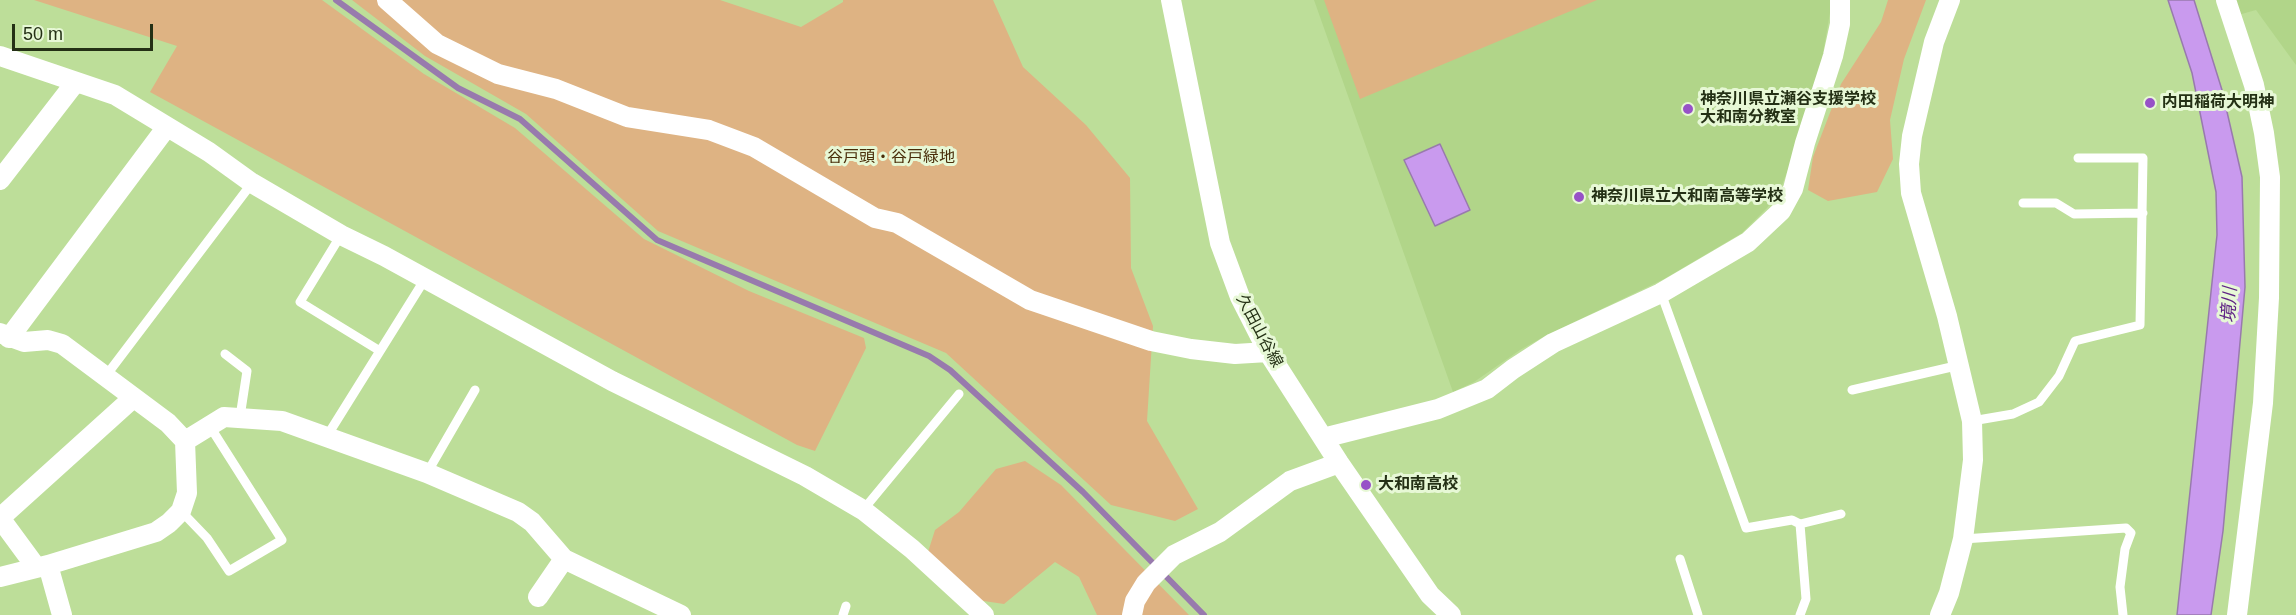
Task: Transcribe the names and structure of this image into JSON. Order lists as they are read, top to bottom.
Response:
{
  "streets": {
    "street": ["久田山谷線"]
  },
  "water": ["境川"],
  "parks": ["谷戸頭・谷戸緑地"],
  "places": [
    "内田稲荷大明神",
    "神奈川県立瀬谷支援学校 大和南分教室",
    "神奈川県立大和南高等学校",
    "大和南高校"
  ],
  "scale_bar": "50 m"
}
